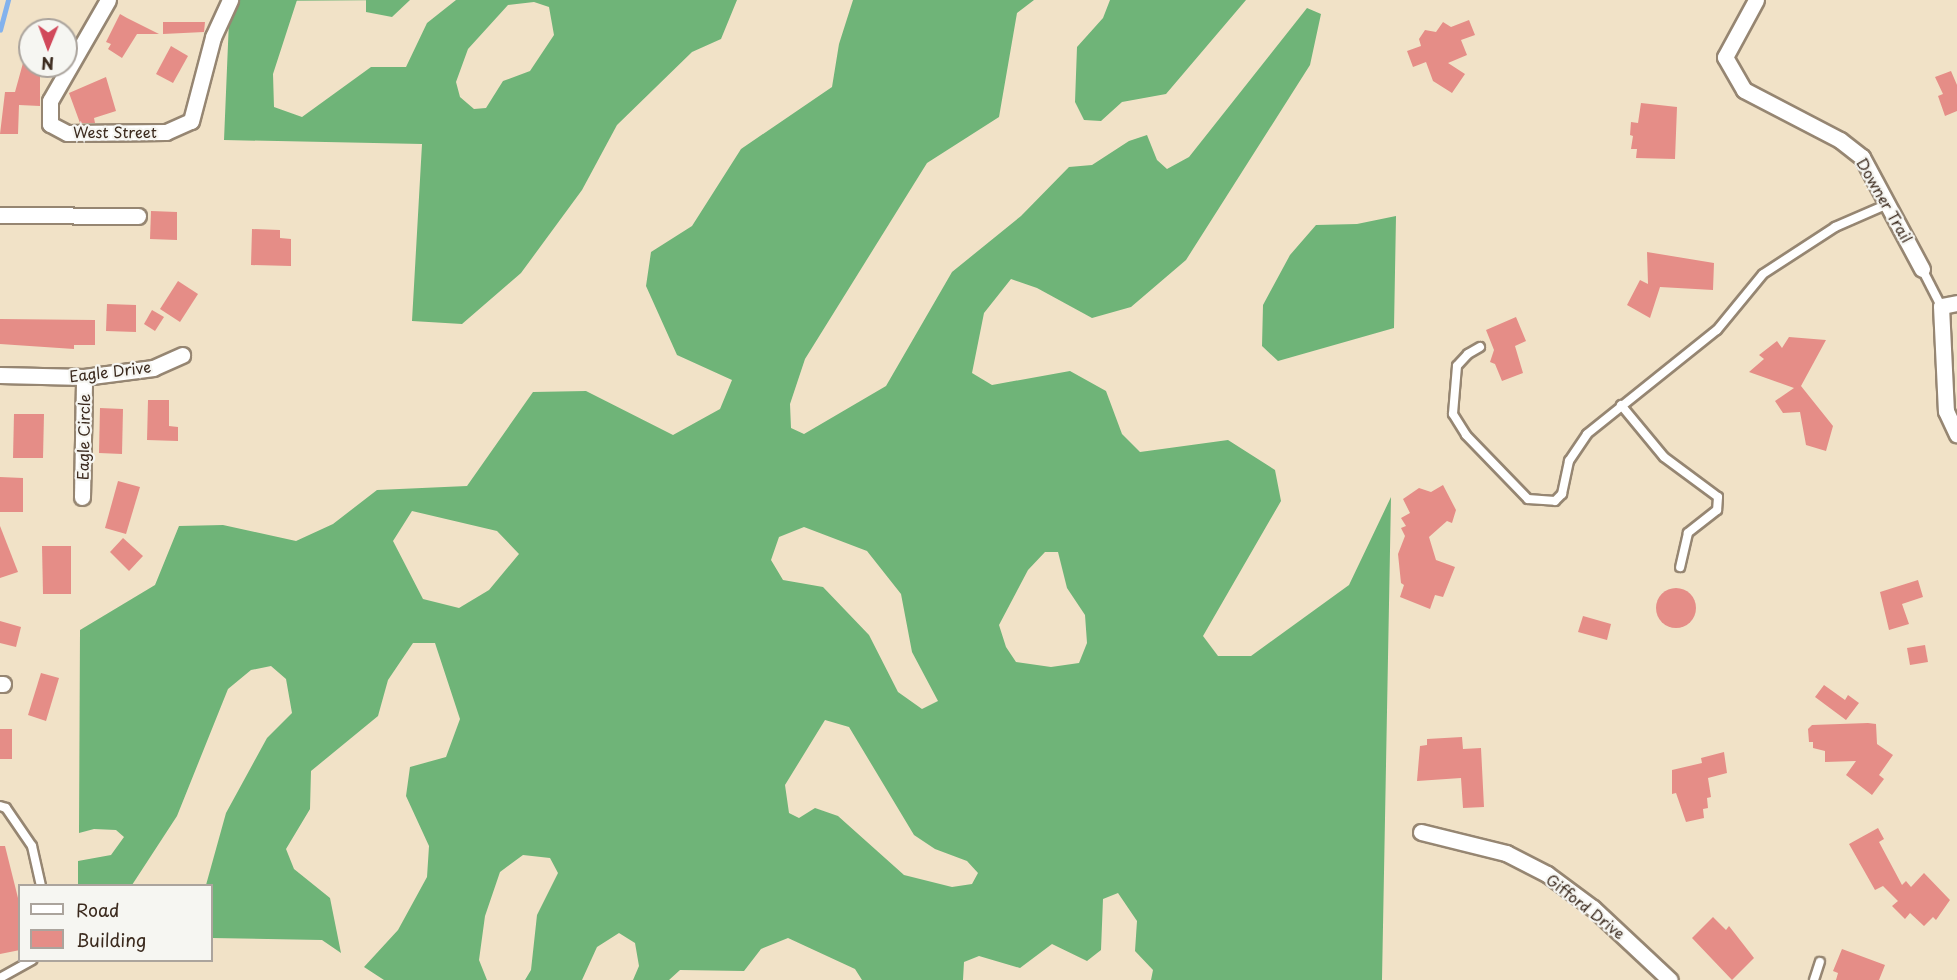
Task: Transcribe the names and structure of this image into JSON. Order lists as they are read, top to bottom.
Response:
{
  "streets": {
    "street": [
      "West Street",
      "Downer Trail",
      "Eagle Drive",
      "Eagle Circle",
      "Gifford Drive"
    ]
  },
  "crossings": [
    ["Eagle Drive", "Eagle Circle"]
  ],
  "legend": ["Road", "Building"],
  "north": "bottom"
}
